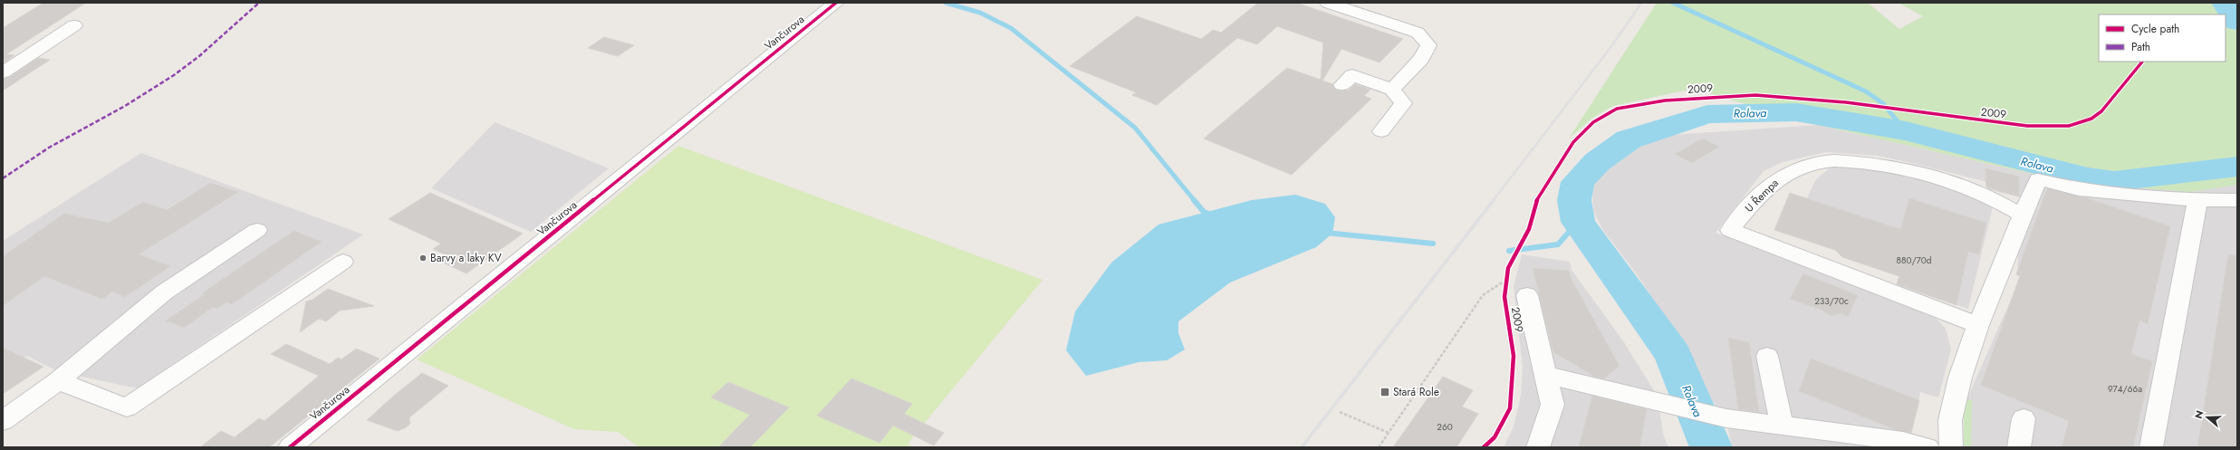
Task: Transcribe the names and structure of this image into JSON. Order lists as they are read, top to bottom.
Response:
{
  "streets": {
    "street": ["Vančurova", "U Řempa"],
    "cycle path": ["2009"]
  },
  "water": ["Rolava"],
  "places": {
    "other": ["Barvy a laky KV"],
    "transit": ["Stará Role"]
  },
  "house_numbers": [
    "880/70d",
    "233/70c",
    "974/66a",
    "260"
  ],
  "legend": ["Cycle path", "Path"],
  "north": "left"
}
